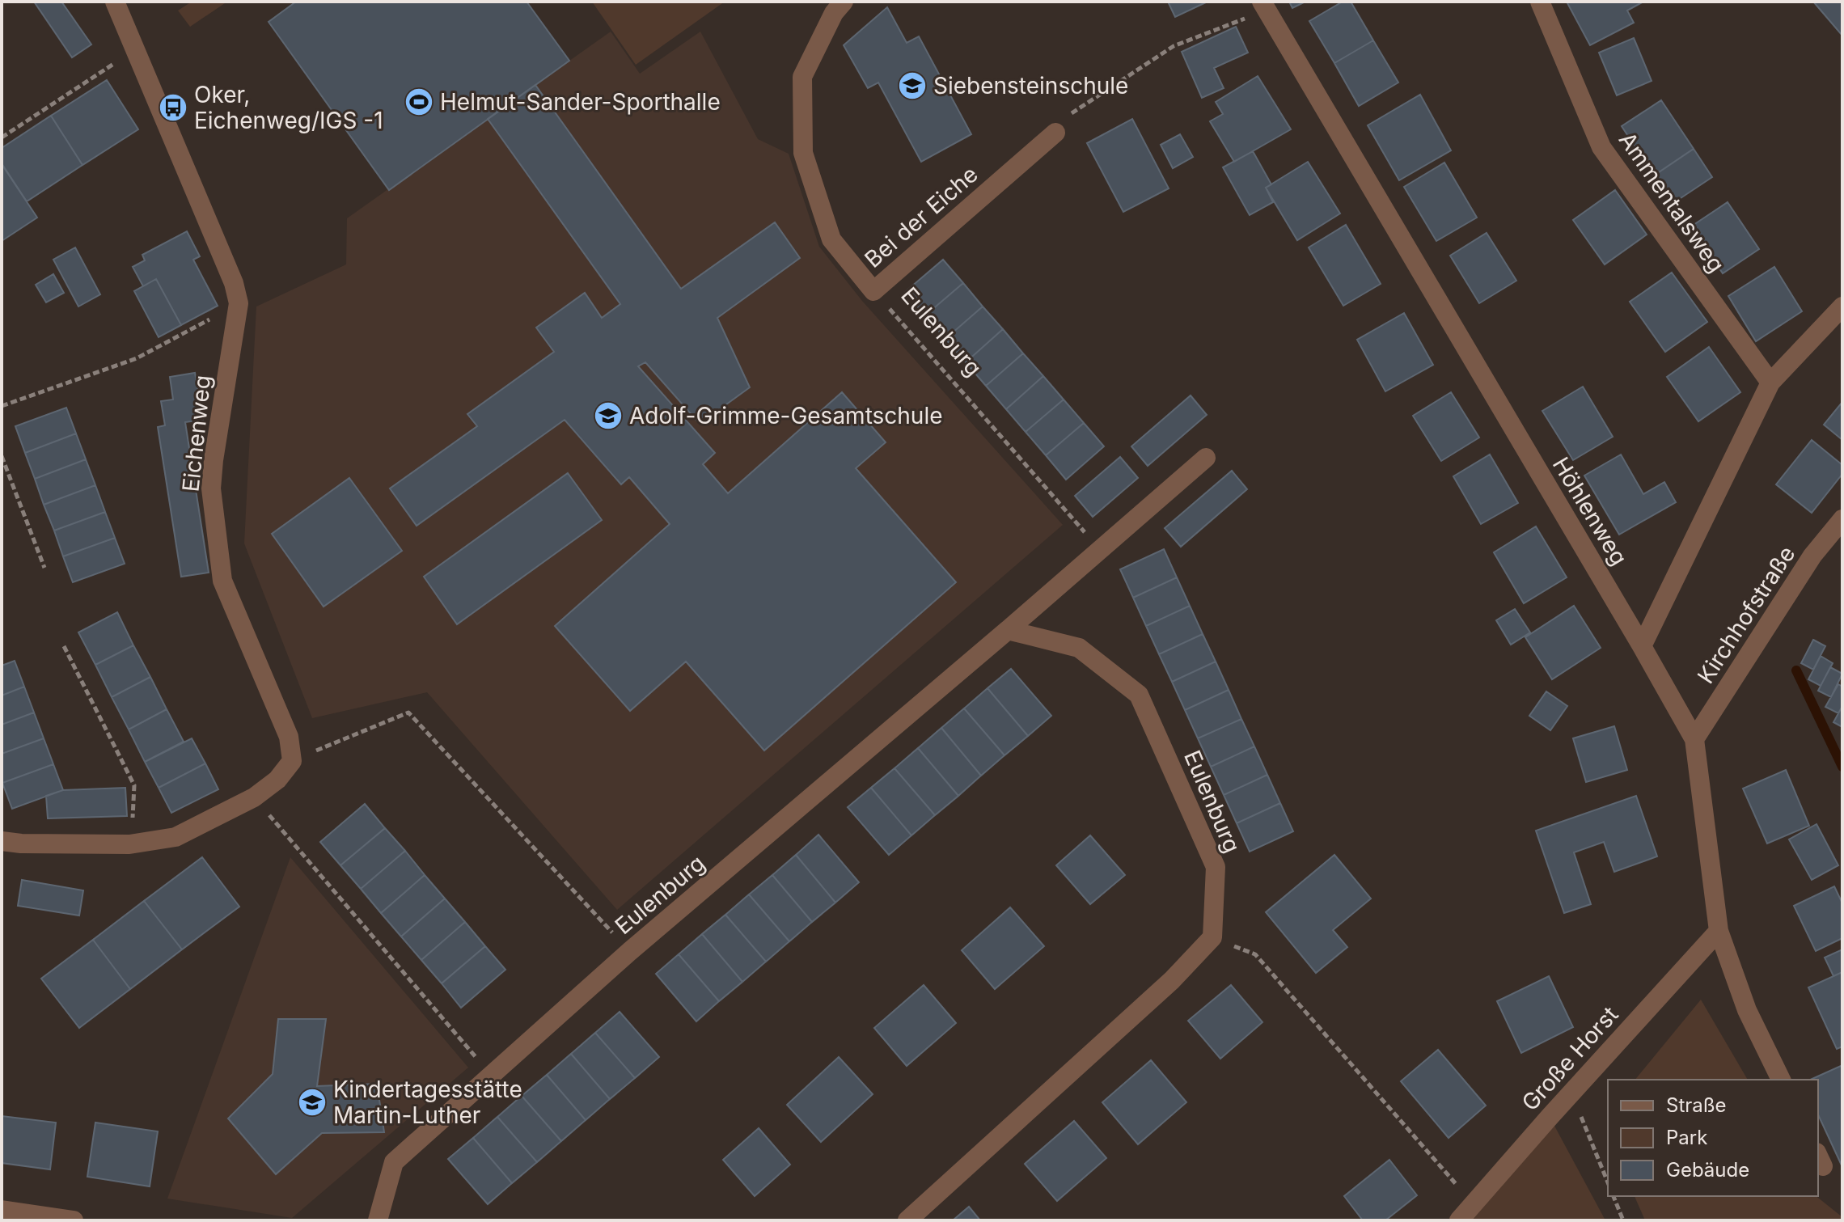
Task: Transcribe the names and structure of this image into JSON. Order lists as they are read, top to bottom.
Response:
{
  "streets": {
    "street": [
      "Ammentalsweg",
      "Bei der Eiche",
      "Eulenburg",
      "Eichenweg",
      "Höhlenweg",
      "Kirchhofstraße",
      "Große Horst"
    ]
  },
  "crossings": [
    ["Bei der Eiche", "Eulenburg"],
    ["Höhlenweg", "Kirchhofstraße"],
    ["Höhlenweg", "Große Horst"]
  ],
  "places": {
    "school or university": ["Siebensteinschule", "Adolf-Grimme-Gesamtschule", "Kindertagesstätte Martin-Luther"],
    "sports": ["Helmut-Sander-Sporthalle"],
    "bus stop": ["Oker, Eichenweg/IGS -1"]
  },
  "legend": ["Straße", "Park", "Gebäude"]
}
